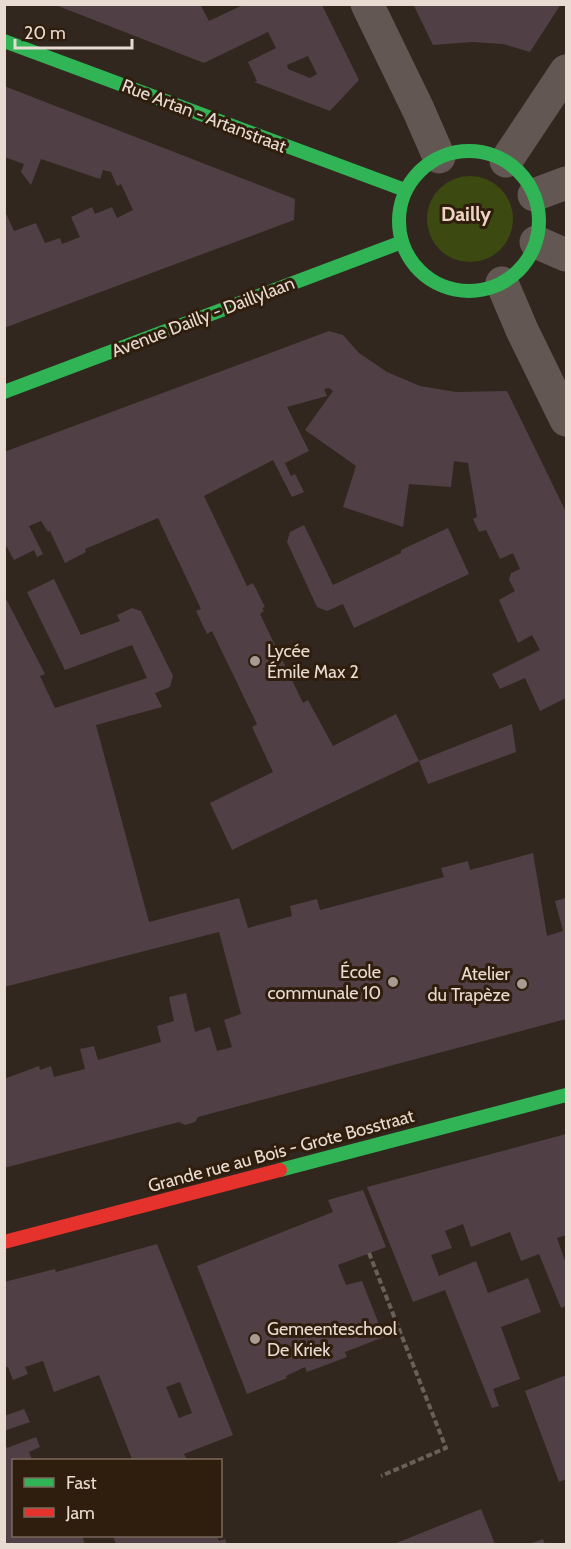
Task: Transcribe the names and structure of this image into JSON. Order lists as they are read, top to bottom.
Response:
{
  "streets": {
    "street": ["Rue Artan - Artanstraat", "Avenue Dailly - Daillylaan", "Grande rue au Bois - Grote Bosstraat"]
  },
  "crossings": [
    ["Rue Artan - Artanstraat", "Avenue Dailly - Daillylaan"]
  ],
  "districts": ["Dailly"],
  "places": [
    "Lycée Émile Max 2",
    "École communale 10",
    "Atelier du Trapèze",
    "Gemeenteschool De Kriek"
  ],
  "legend": ["Fast", "Jam"],
  "scale_bar": "20 m"
}
